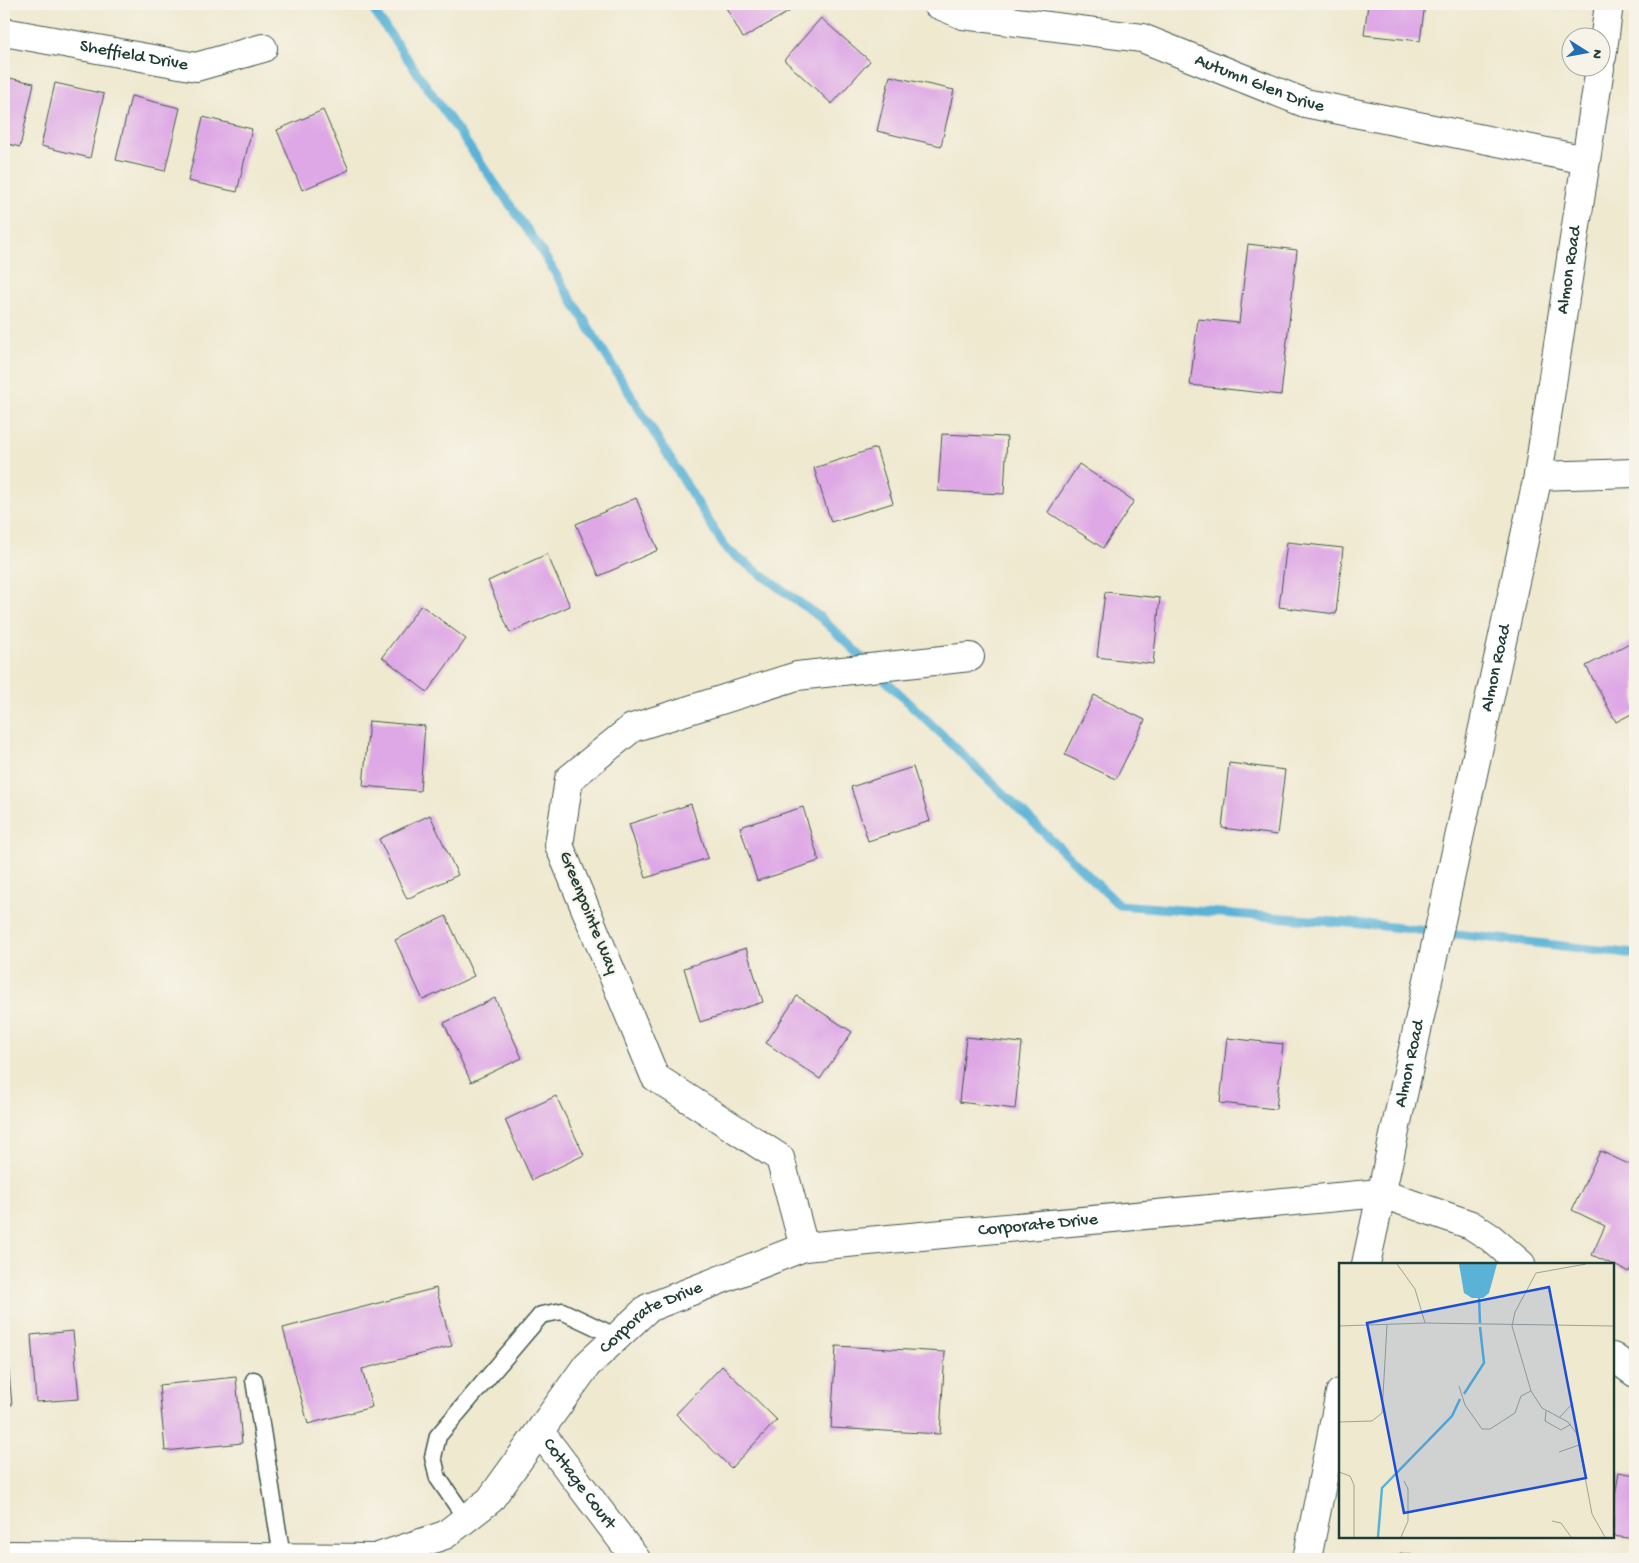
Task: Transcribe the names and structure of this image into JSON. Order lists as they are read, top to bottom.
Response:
{
  "streets": {
    "street": [
      "Sheffield Drive",
      "Autumn Glen Drive",
      "Almon Road",
      "Greenpointe Way",
      "Corporate Drive",
      "Cottage Court"
    ]
  },
  "crossings": [
    ["Autumn Glen Drive", "Almon Road"],
    ["Almon Road", "Corporate Drive"],
    ["Greenpointe Way", "Corporate Drive"],
    ["Corporate Drive", "Cottage Court"]
  ],
  "north": "right"
}
